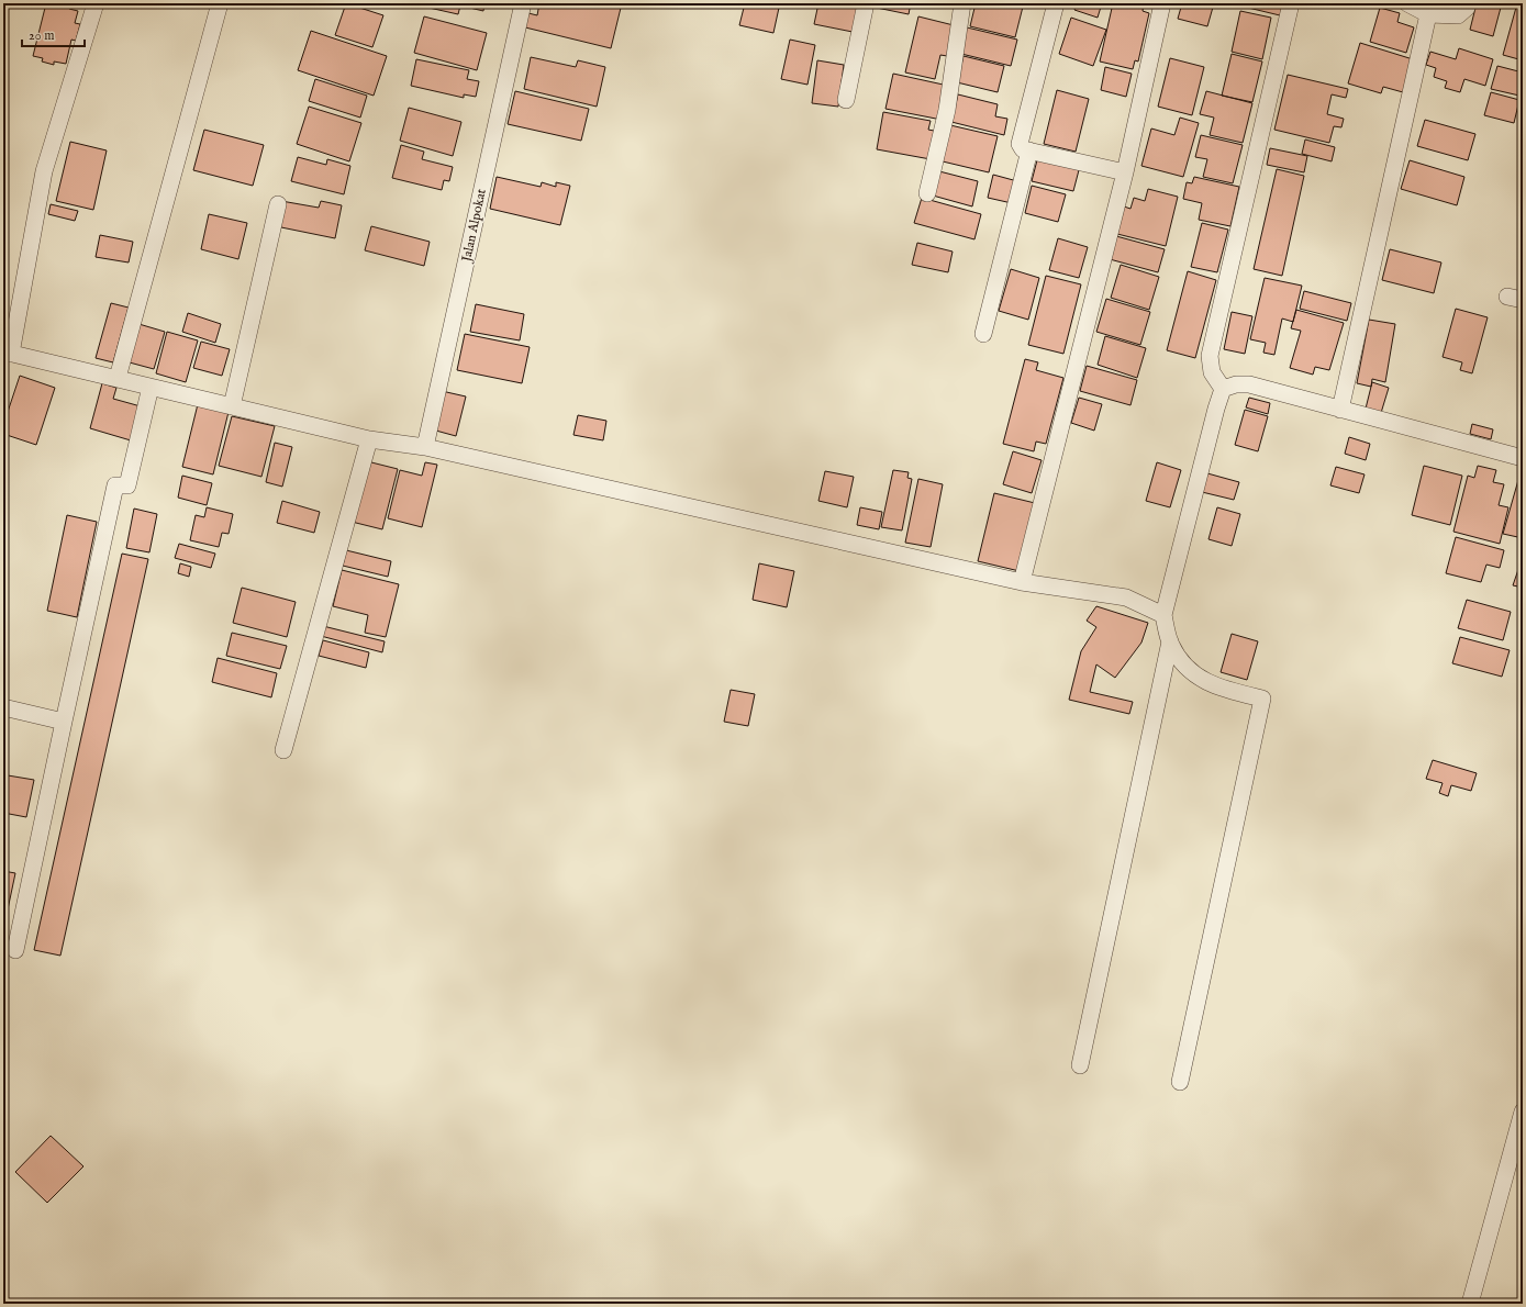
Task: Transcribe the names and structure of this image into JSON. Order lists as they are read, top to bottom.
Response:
{
  "streets": {
    "street": ["Jalan Alpokat"]
  },
  "scale_bar": "20 m"
}
